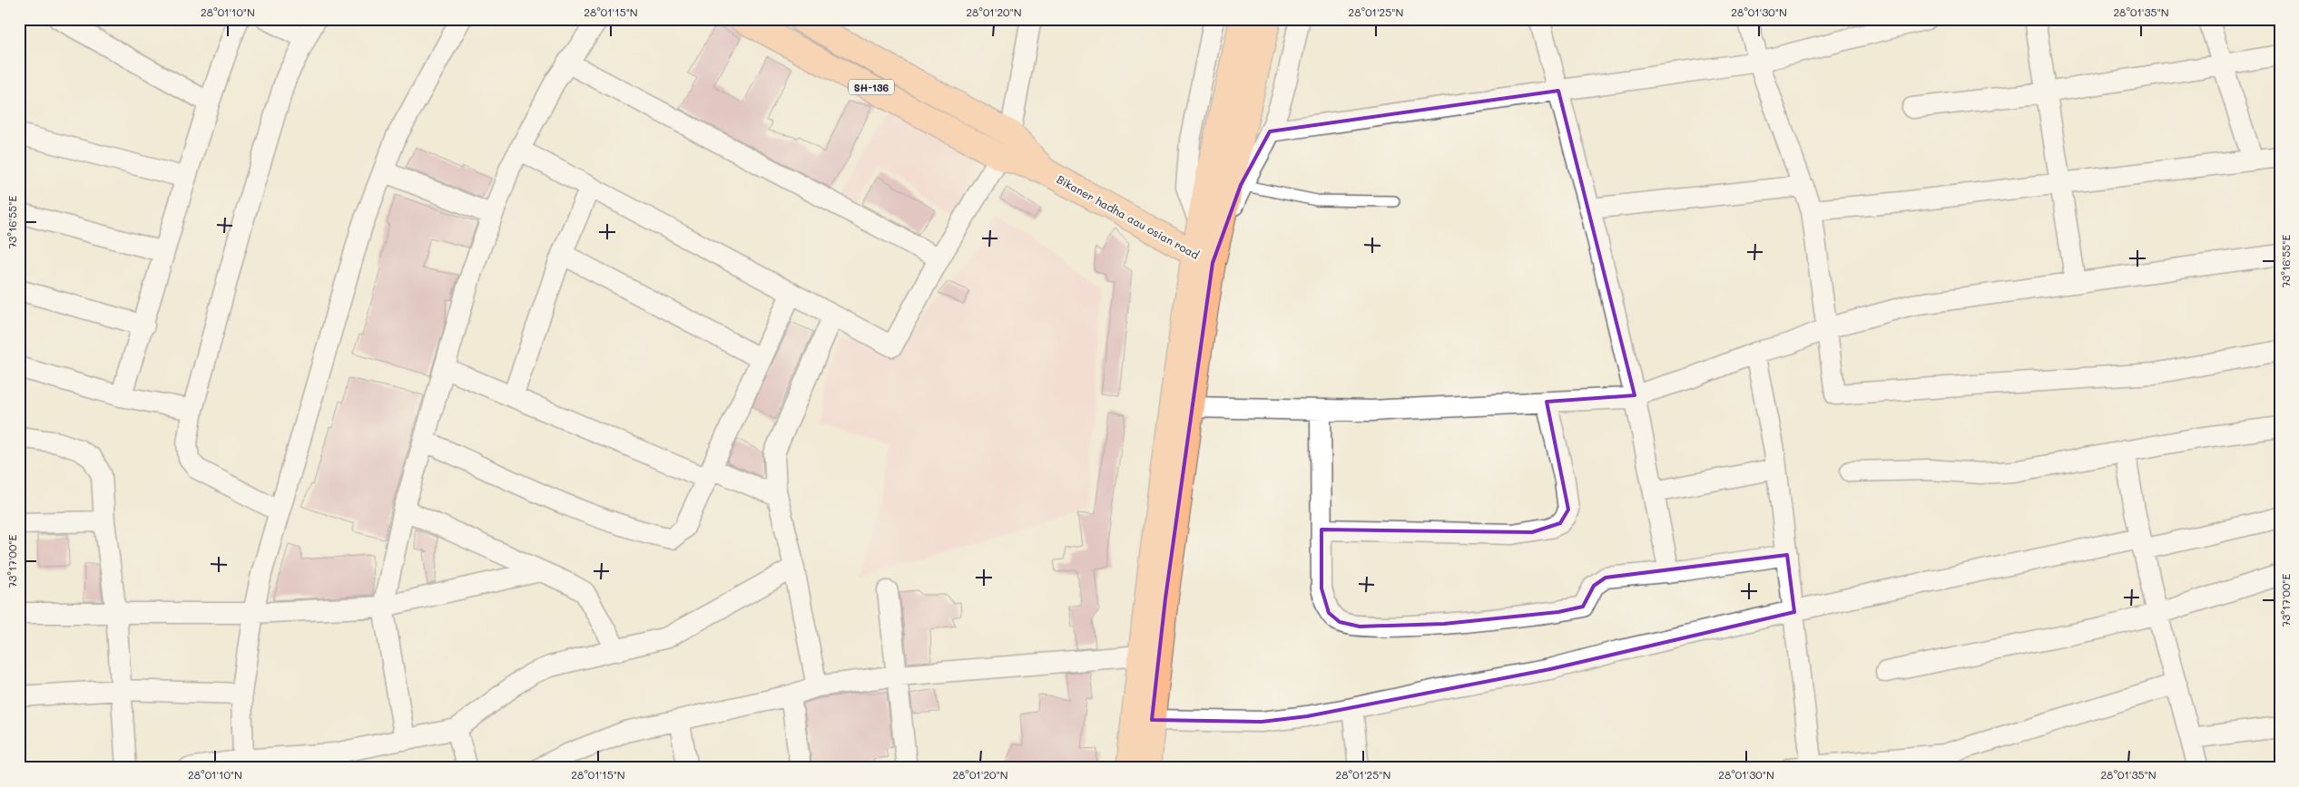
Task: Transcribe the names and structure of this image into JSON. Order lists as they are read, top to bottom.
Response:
{
  "streets": {
    "main road": ["SH-136", "Bikaner hadha aau osian road"]
  },
  "coordinates": [
    "28°01'10\"N",
    "28°01'15\"N",
    "28°01'20\"N",
    "28°01'25\"N",
    "28°01'30\"N",
    "28°01'35\"N",
    "73°16'55\"E",
    "73°17'00\"E"
  ]
}
